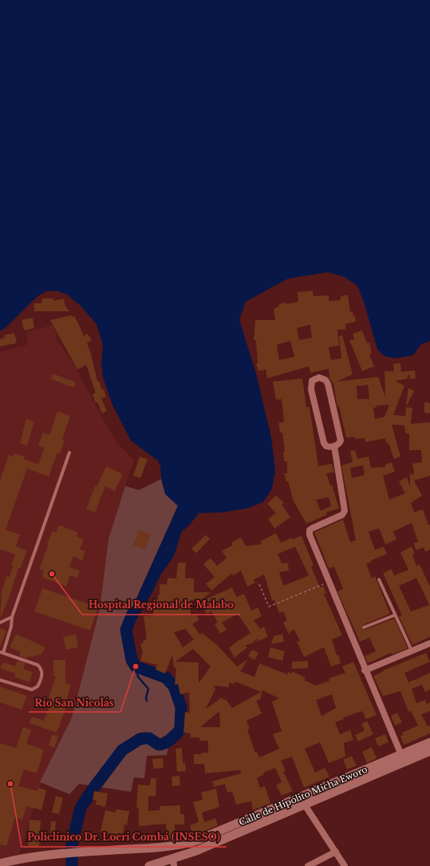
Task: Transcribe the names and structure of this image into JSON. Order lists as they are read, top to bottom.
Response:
{
  "streets": {
    "main road": ["Calle de Hipólito Micha Eworo"]
  },
  "places": ["Hospital Regional de Malabo", "Río San Nicolás", "Policlínico Dr. Loeri Combá (INSESO)"]
}
